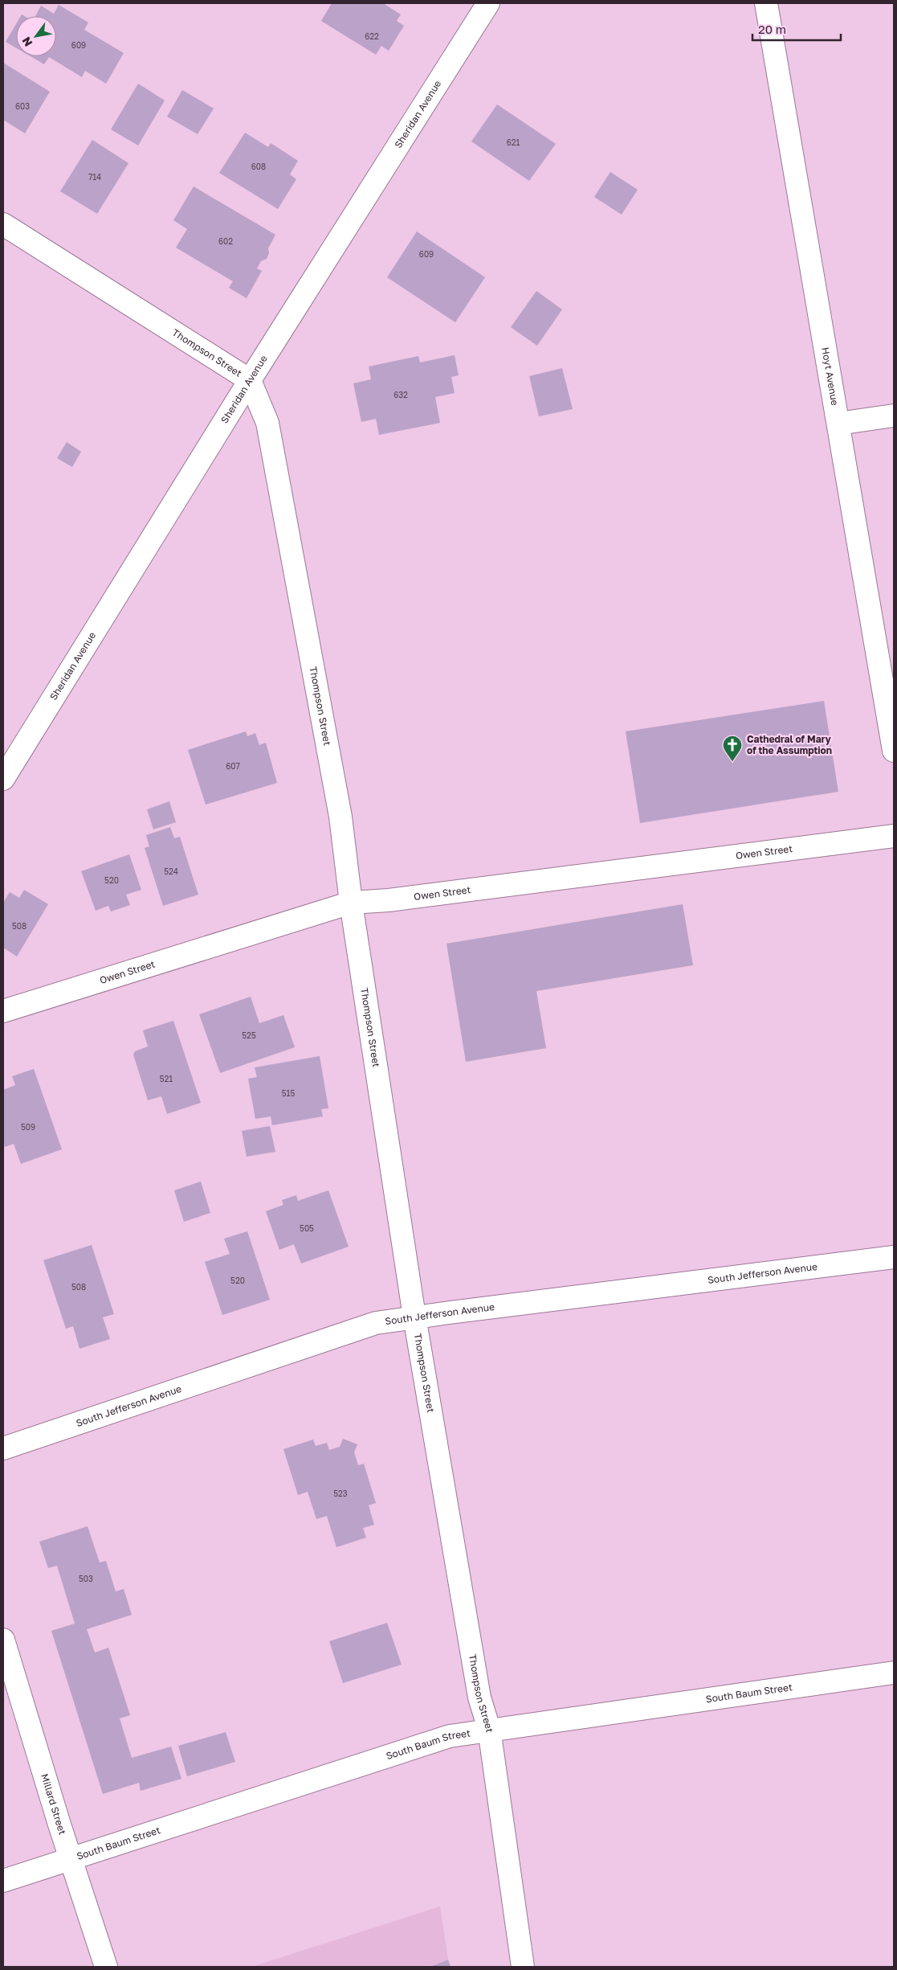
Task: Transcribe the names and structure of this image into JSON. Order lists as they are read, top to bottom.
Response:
{
  "streets": {
    "street": [
      "Sheridan Avenue",
      "Thompson Street",
      "Hoyt Avenue",
      "Owen Street",
      "South Jefferson Avenue",
      "South Baum Street",
      "Millard Street"
    ]
  },
  "crossings": [
    ["Sheridan Avenue", "Thompson Street"],
    ["Thompson Street", "Owen Street"],
    ["Thompson Street", "South Jefferson Avenue"],
    ["Thompson Street", "South Baum Street"],
    ["South Baum Street", "Millard Street"]
  ],
  "places": {
    "church": ["Cathedral of Mary of the Assumption"]
  },
  "house_numbers": [
    "622",
    "609",
    "603",
    "621",
    "608",
    "714",
    "602",
    "609",
    "632",
    "607",
    "524",
    "520",
    "508",
    "525",
    "521",
    "515",
    "509",
    "505",
    "520",
    "508",
    "523",
    "503"
  ],
  "scale_bar": "20 m",
  "north": "bottom left"
}
